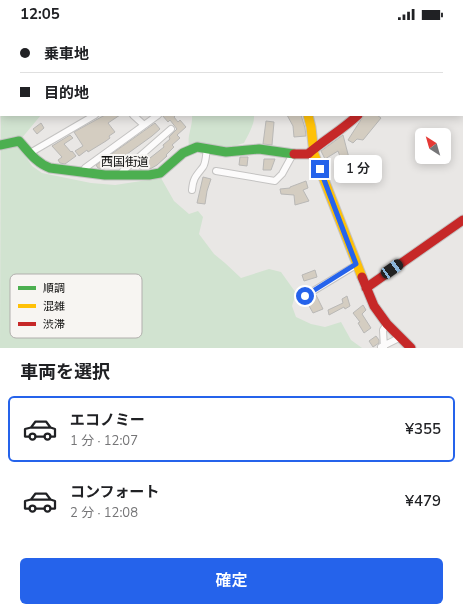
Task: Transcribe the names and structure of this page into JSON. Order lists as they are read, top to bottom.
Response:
{
  "streets": {
    "street": ["西国街道"]
  },
  "legend": ["順調", "混雑", "渋滞"],
  "north": "top left",
  "page": {
    "status": "12:05",
    "banner": ["乗車地", "目的地"],
    "bubble": "1 分",
    "heading": "車両を選択",
    "list": [
      {
        "name": "エコノミー",
        "note": "1 分 · 12:07",
        "value": "¥355"
      },
      {
        "name": "コンフォート",
        "note": "2 分 · 12:08",
        "value": "¥479"
      }
    ],
    "buttons": "確定"
  }
}
